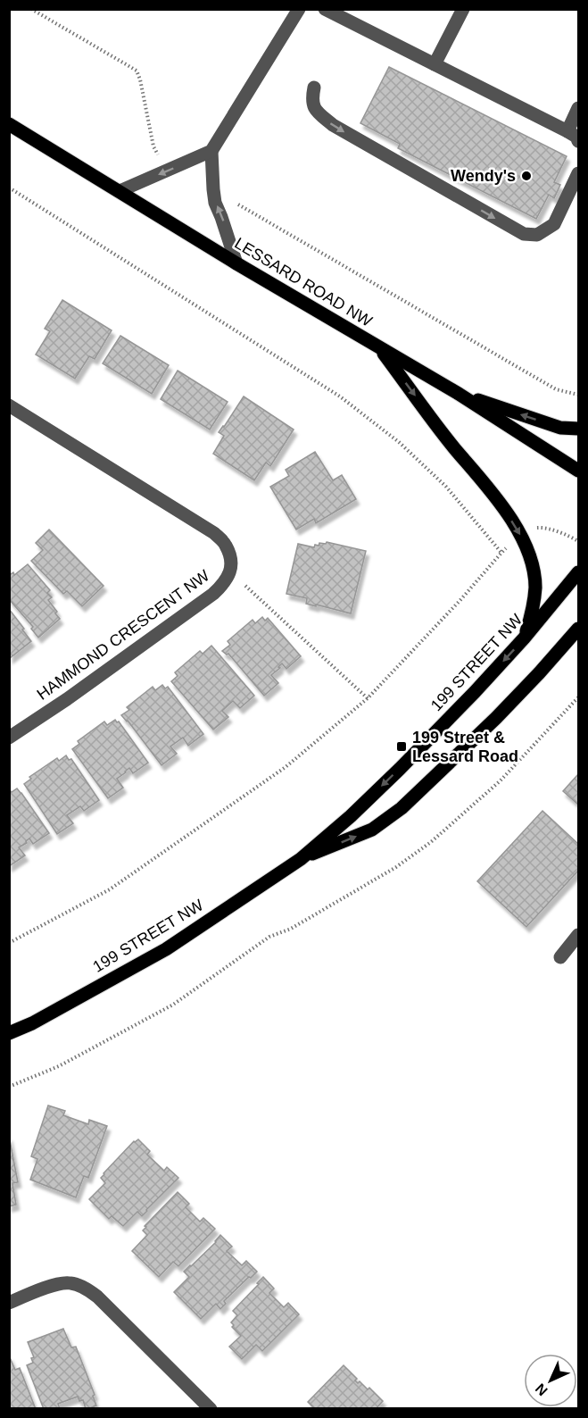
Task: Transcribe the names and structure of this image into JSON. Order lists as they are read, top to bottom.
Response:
{
  "streets": {
    "main road": ["LESSARD ROAD NW", "199 STREET NW"],
    "street": ["HAMMOND CRESCENT NW"]
  },
  "places": {
    "other": ["Wendy's"],
    "transit": ["199 Street & Lessard Road"]
  },
  "north": "bottom left"
}
